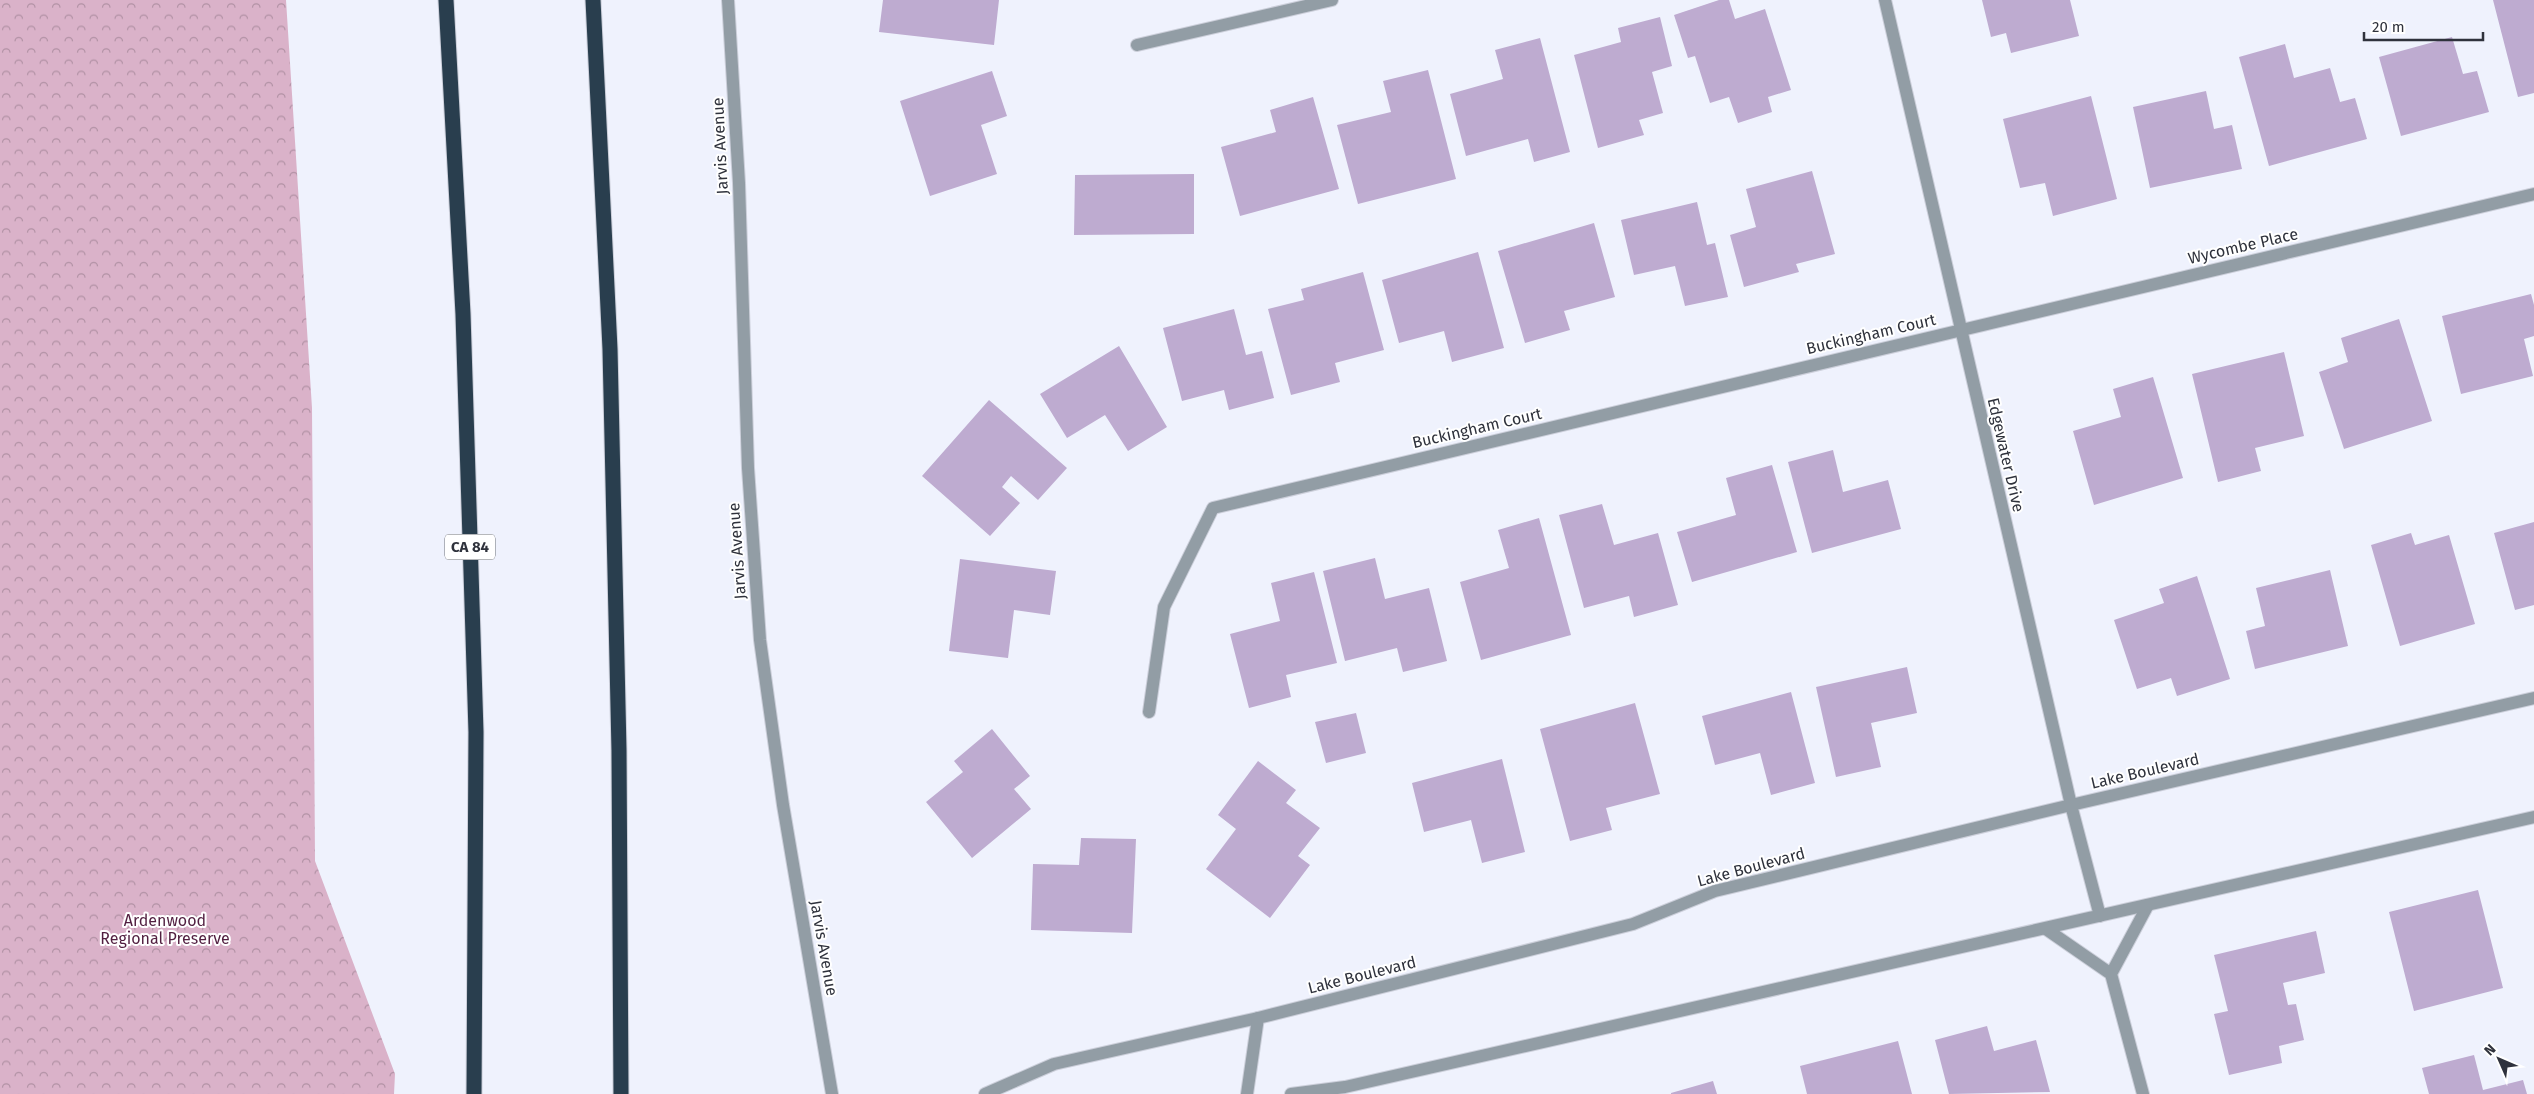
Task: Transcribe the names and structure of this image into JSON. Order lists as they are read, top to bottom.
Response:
{
  "streets": {
    "highway": ["CA 84"],
    "street": [
      "Jarvis Avenue",
      "Wycombe Place",
      "Buckingham Court",
      "Edgewater Drive",
      "Lake Boulevard"
    ]
  },
  "crossings": [
    ["Wycombe Place", "Buckingham Court"],
    ["Wycombe Place", "Edgewater Drive"],
    ["Buckingham Court", "Edgewater Drive"],
    ["Edgewater Drive", "Lake Boulevard"]
  ],
  "parks": ["Ardenwood Regional Preserve"],
  "scale_bar": "20 m",
  "north": "top left"
}
